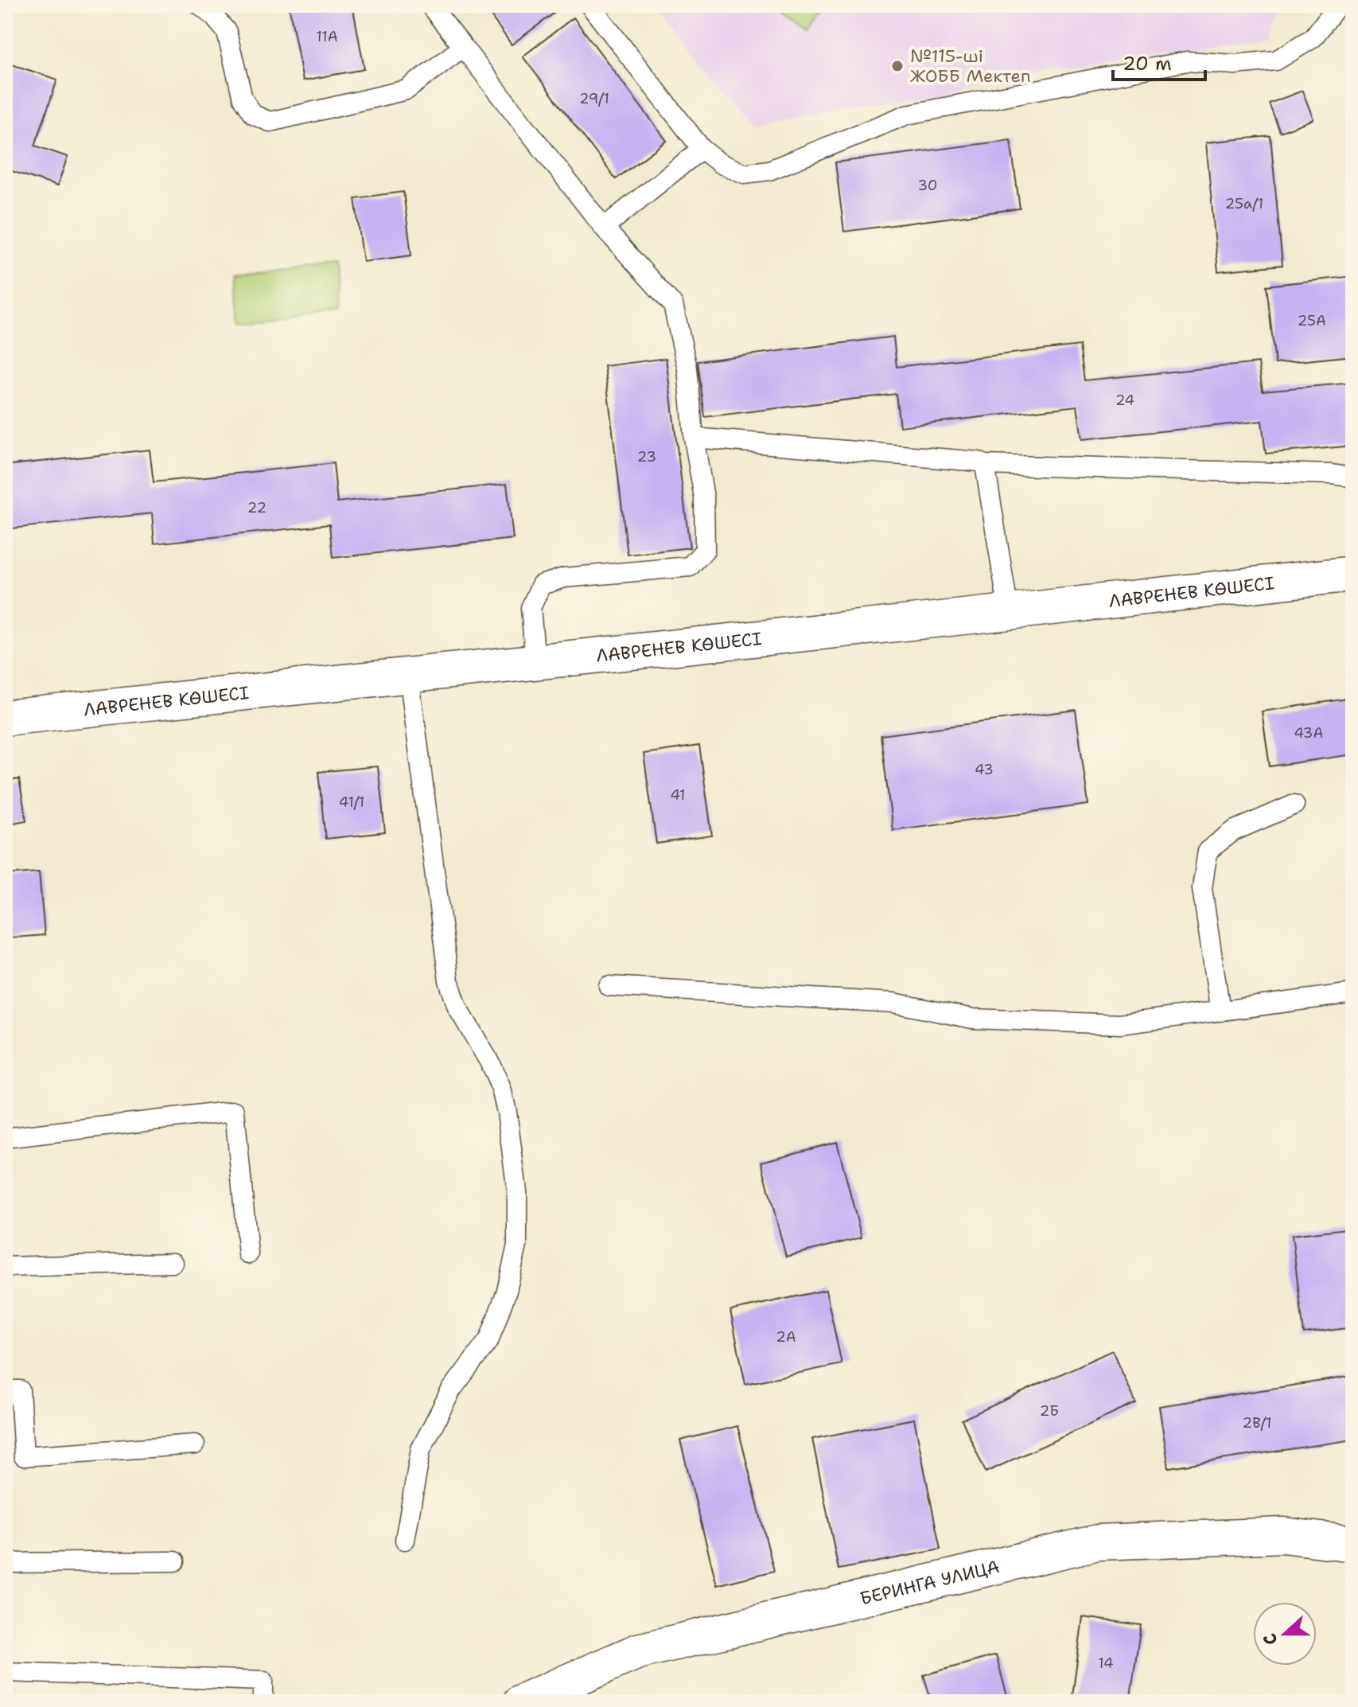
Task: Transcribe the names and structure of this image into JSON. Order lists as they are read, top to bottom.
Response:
{
  "streets": {
    "main road": ["ЛАВРЕНЕВ КӨШЕСІ", "БЕРИНГА УЛИЦА"]
  },
  "places": ["№115-ші ЖОББ Мектеп"],
  "house_numbers": [
    "11А",
    "29/1",
    "30",
    "25а/1",
    "25А",
    "24",
    "23",
    "22",
    "43А",
    "43",
    "41",
    "41/1",
    "2А",
    "2Б",
    "2В/1",
    "14"
  ],
  "scale_bar": "20 m",
  "north": "left"
}
